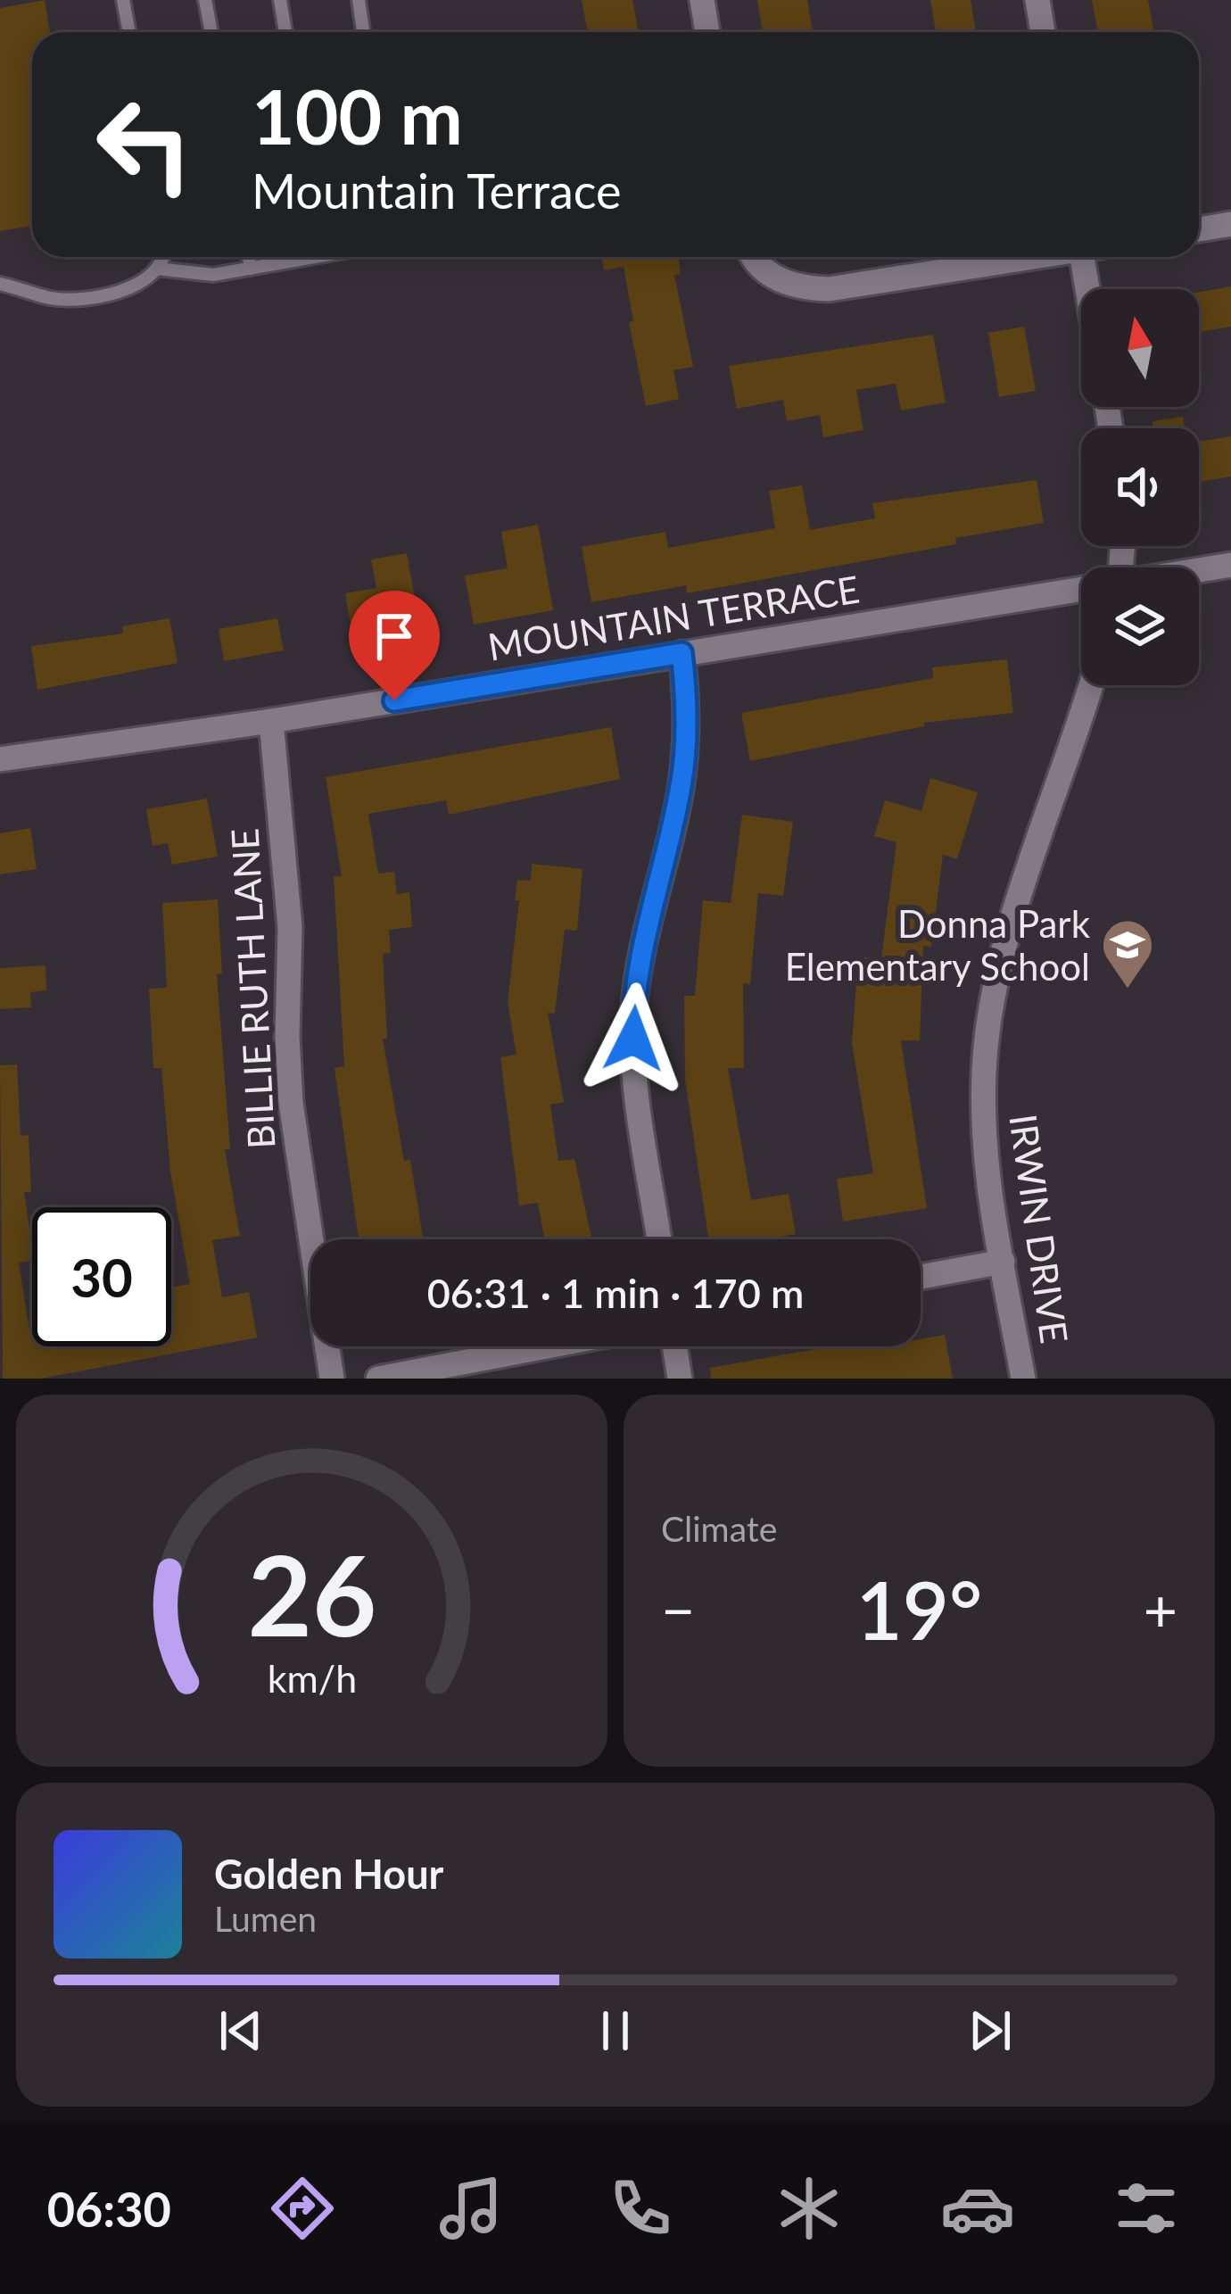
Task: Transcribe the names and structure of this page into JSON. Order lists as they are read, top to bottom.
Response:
{
  "streets": {
    "street": ["MOUNTAIN TERRACE", "BILLIE RUTH LANE", "IRWIN DRIVE"]
  },
  "crossings": [
    ["MOUNTAIN TERRACE", "BILLIE RUTH LANE"]
  ],
  "places": {
    "school or university": ["Donna Park Elementary School"]
  },
  "north": "top",
  "page": {
    "turn": ["100 m", "Mountain Terrace"],
    "limit": "30",
    "trip": "06:31 · 1 min · 170 m",
    "tile": "Climate",
    "heat": ["−", "19°", "+"],
    "song": ["Golden Hour", "Lumen"],
    "tabs": "06:30",
    "gauge": ["26", "km/h"]
  }
}
